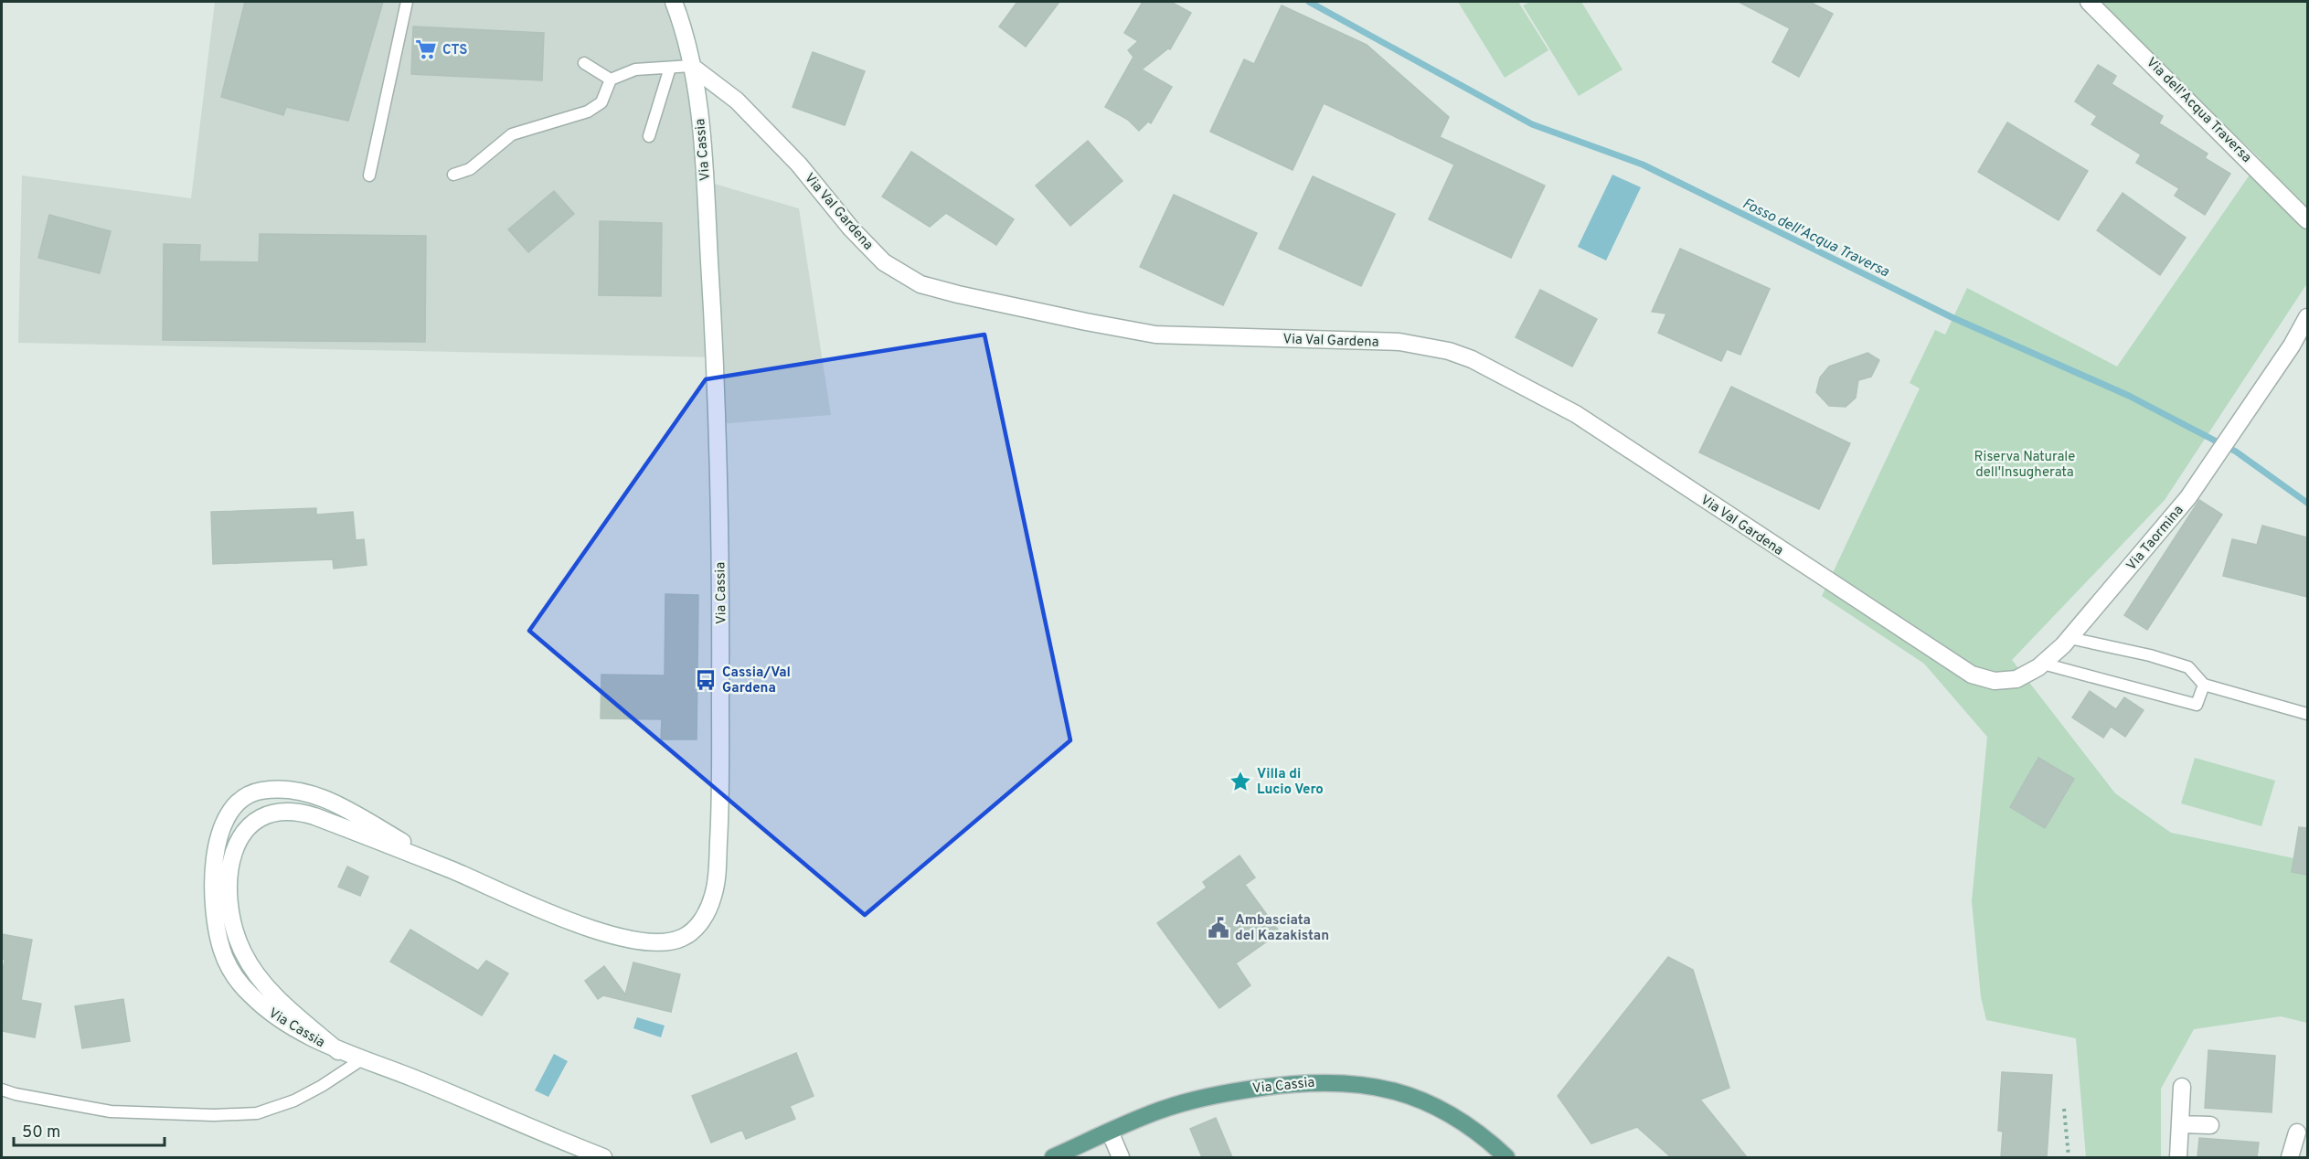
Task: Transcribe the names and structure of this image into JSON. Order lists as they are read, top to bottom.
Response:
{
  "streets": {
    "main road": ["Via Cassia"],
    "street": ["Via dell'Acqua Traversa", "Via Val Gardena", "Via Taormina"]
  },
  "crossings": [
    ["Via Cassia", "Via Val Gardena"],
    ["Via Val Gardena", "Via Taormina"]
  ],
  "water": ["Fosso dell'Acqua Traversa"],
  "parks": ["Riserva Naturale dell'Insugherata"],
  "places": {
    "supermarket": ["CTS"],
    "bus stop": ["Cassia/Val Gardena"],
    "place": ["Villa di Lucio Vero"],
    "public building": ["Ambasciata del Kazakistan"]
  },
  "scale_bar": "50 m"
}
